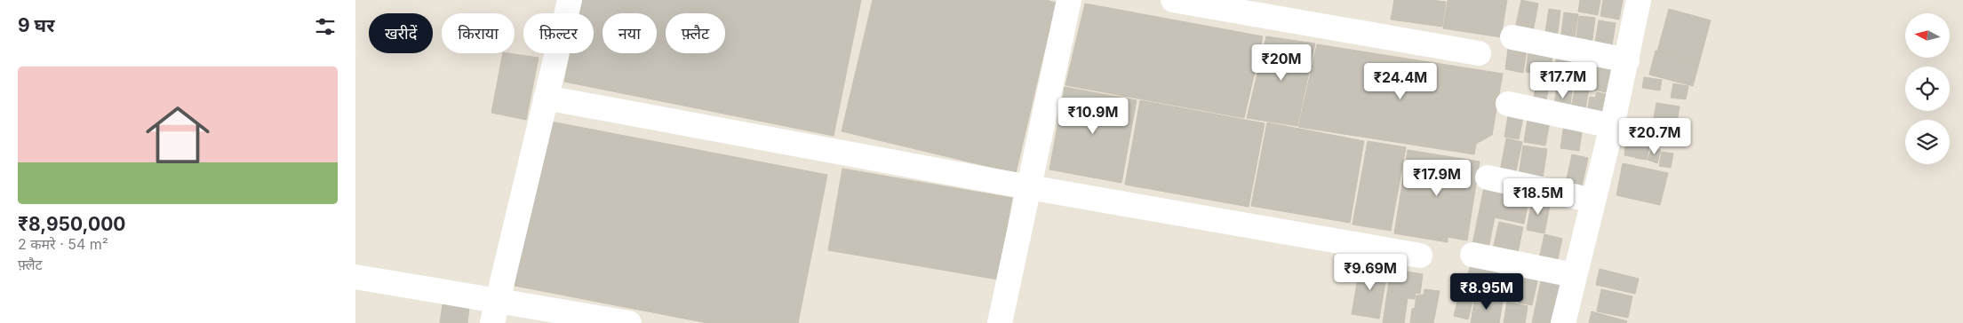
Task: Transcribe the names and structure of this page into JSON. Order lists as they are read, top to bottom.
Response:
{
  "north": "left",
  "page": {
    "heading": "9 घर",
    "chip": [
      "खरीदें",
      "किराया",
      "फ़िल्टर",
      "नया",
      "फ़्लैट"
    ],
    "price": [
      "₹20M",
      "₹17.7M",
      "₹24.4M",
      "₹10.9M",
      "₹20.7M",
      "₹17.9M",
      "₹18.5M",
      "₹9.69M",
      "₹8.95M"
    ],
    "list": [
      {
        "name": "₹8,950,000",
        "note": "2 कमरे · 54 m² · फ़्लैट"
      }
    ]
  }
}
